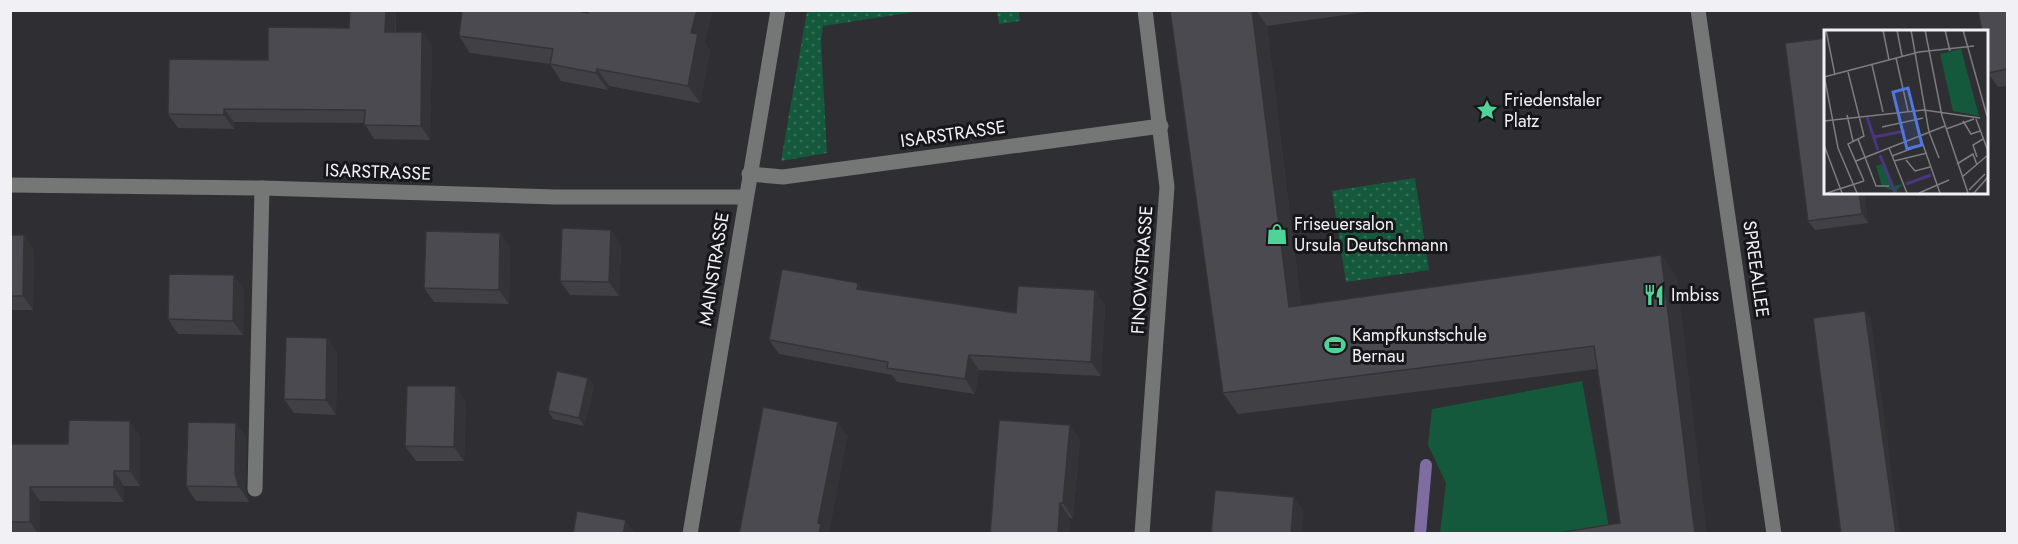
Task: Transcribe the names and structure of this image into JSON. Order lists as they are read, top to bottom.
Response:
{
  "streets": {
    "street": [
      "ISARSTRASSE",
      "MAINSTRASSE",
      "SPREEALLEE",
      "FINOWSTRASSE"
    ]
  },
  "crossings": [
    ["ISARSTRASSE", "MAINSTRASSE"],
    ["ISARSTRASSE", "FINOWSTRASSE"]
  ],
  "places": {
    "place": ["Friedenstaler Platz"],
    "shop": ["Friseuersalon Ursula Deutschmann"],
    "restaurant": ["Imbiss"],
    "sports": ["Kampfkunstschule Bernau"]
  }
}
